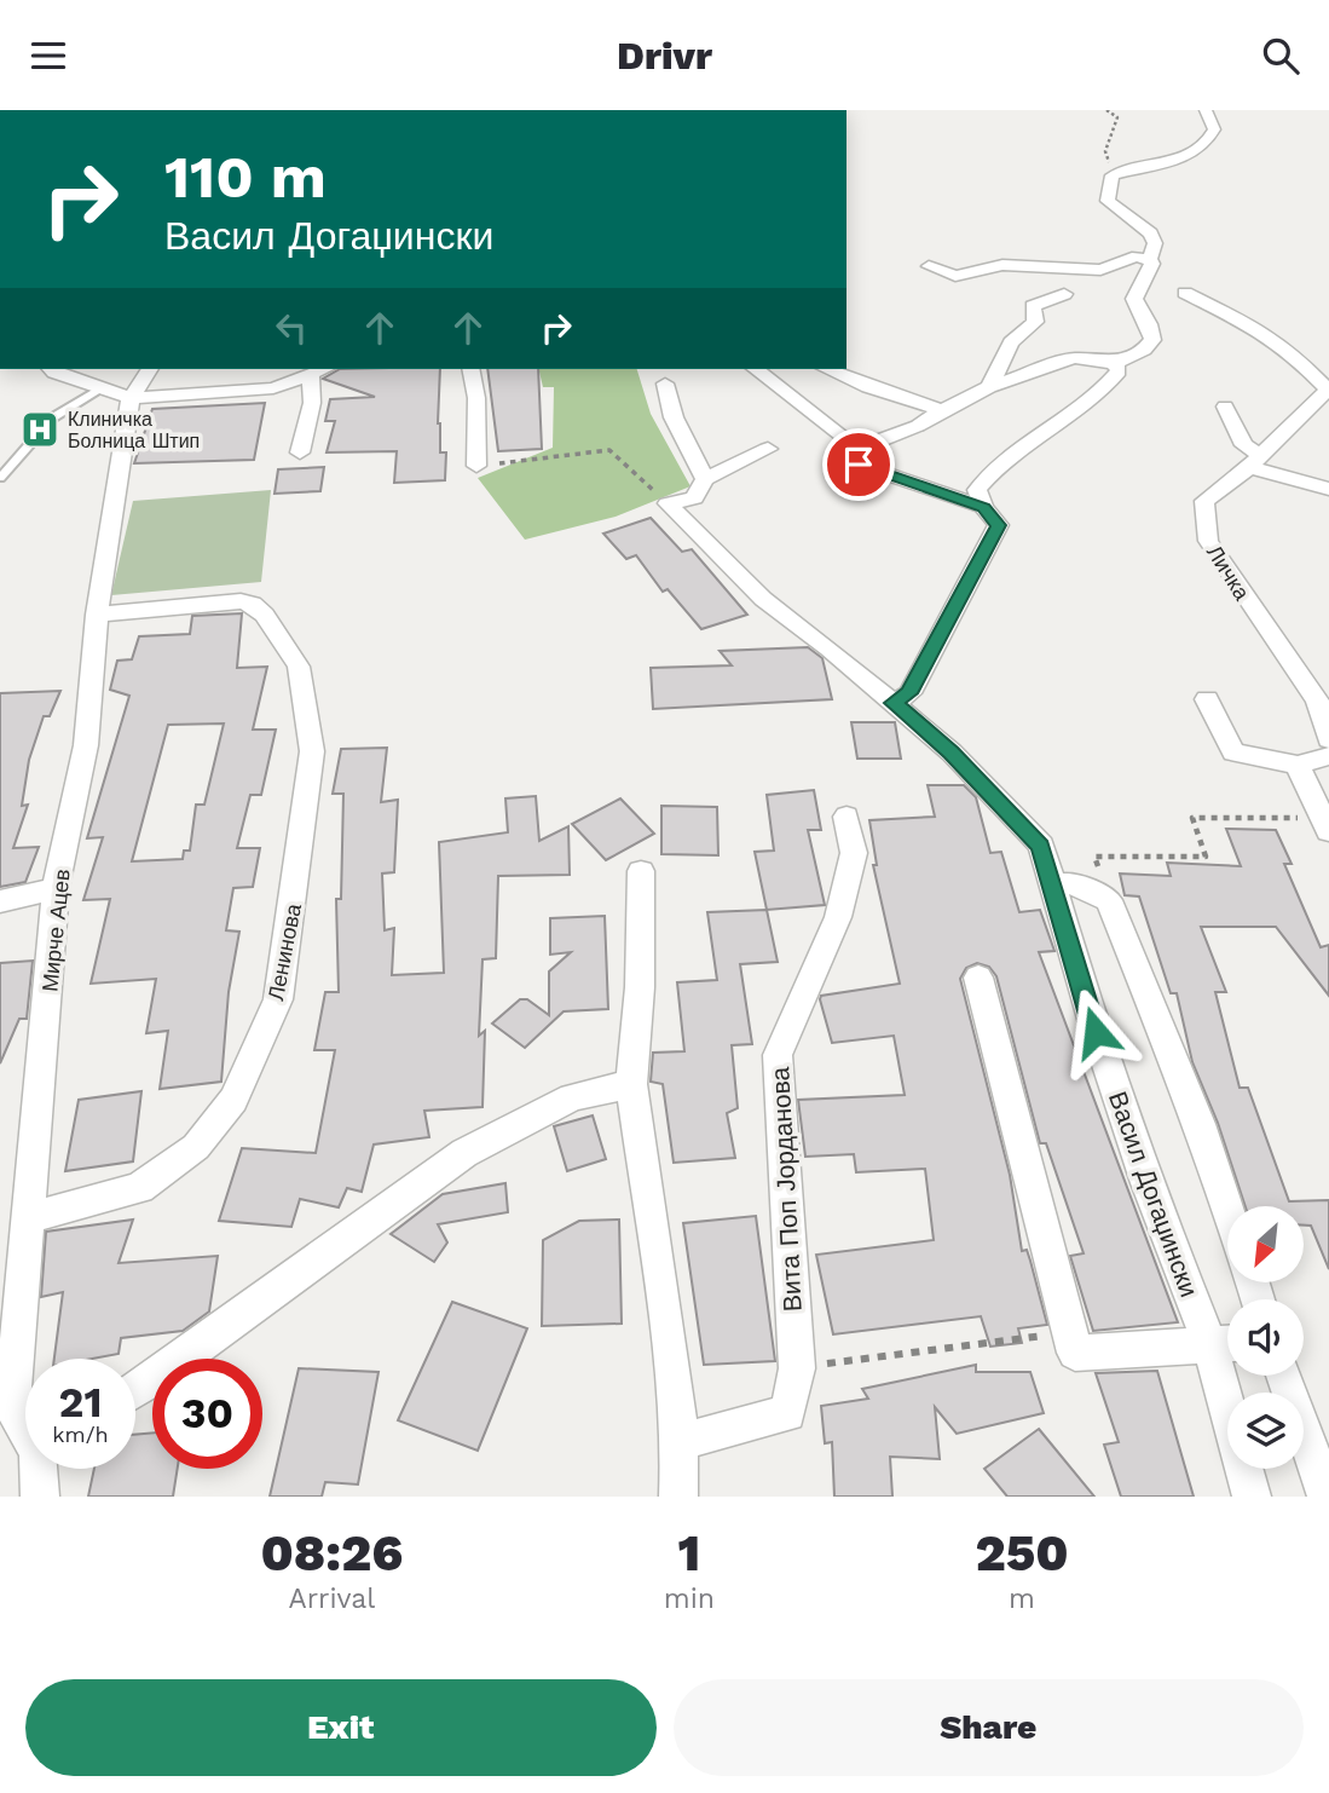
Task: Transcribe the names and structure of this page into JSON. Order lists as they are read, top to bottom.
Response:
{
  "streets": {
    "street": [
      "Личка",
      "Мирче Ацев",
      "Ленинова",
      "Вита Поп Јорданова",
      "Васил Догаџински"
    ]
  },
  "crossings": [
    ["Мирче Ацев", "Ленинова"]
  ],
  "places": {
    "hospital": ["Клиничка Болница Штип"]
  },
  "north": "bottom left",
  "page": {
    "header": "Drivr",
    "turn": ["110 m", "Васил Догаџински"],
    "speed": "21 km/h",
    "limit": "30",
    "eta": [
      "08:26",
      "Arrival",
      "1",
      "min",
      "250",
      "m"
    ],
    "buttons": ["Exit", "Share"]
  }
}
